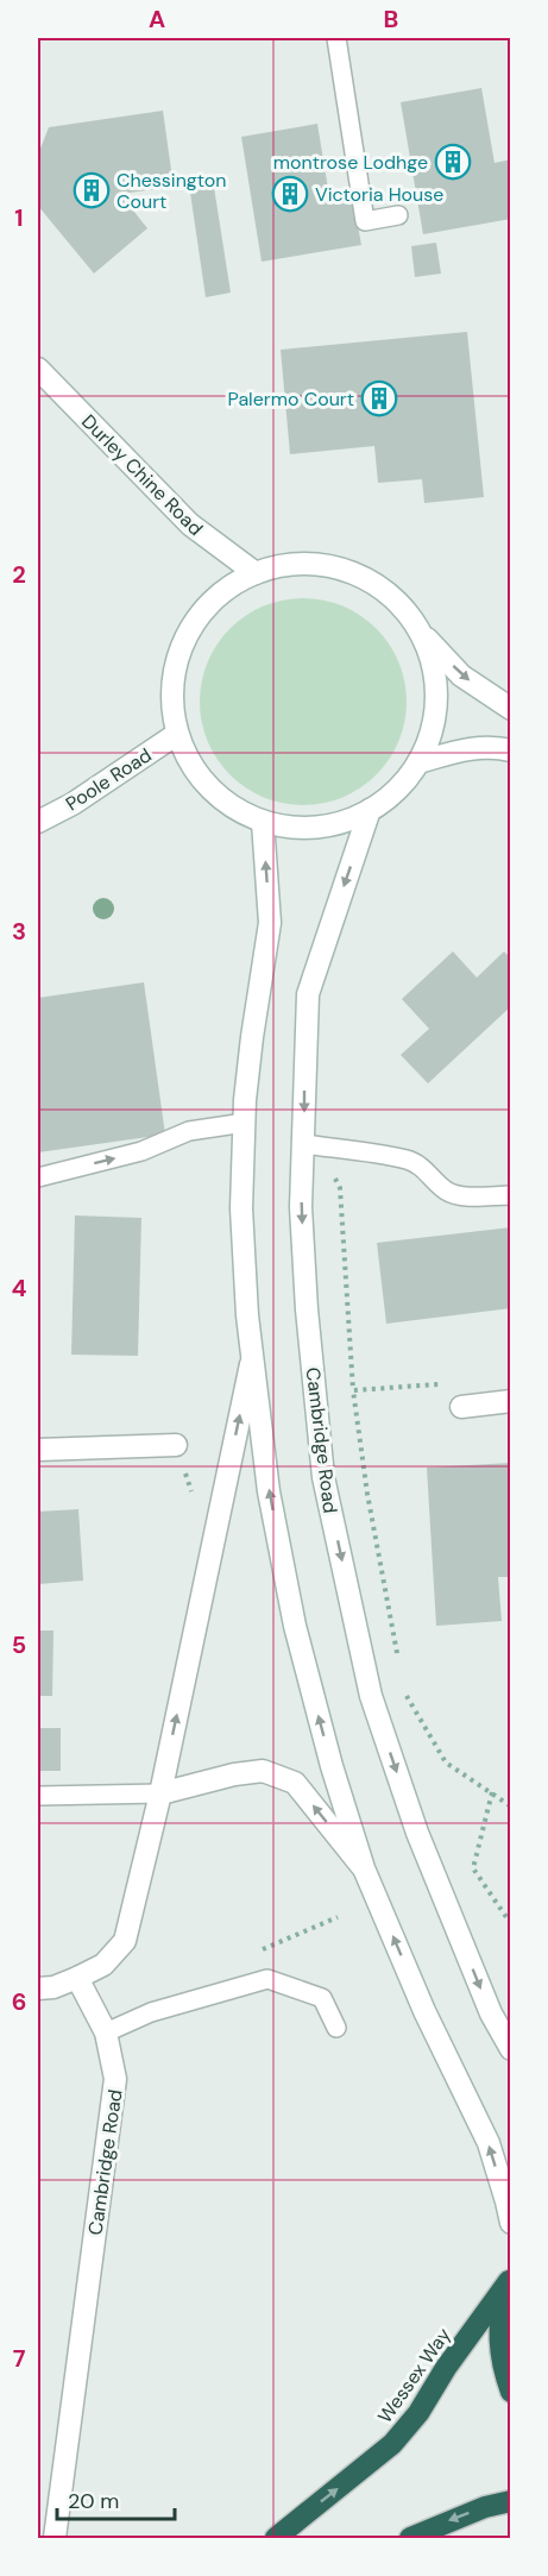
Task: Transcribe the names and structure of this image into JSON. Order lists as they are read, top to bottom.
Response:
{
  "streets": {
    "highway": ["Wessex Way"],
    "main road": ["Durley Chine Road", "Poole Road", "Cambridge Road"]
  },
  "one_way": ["Wessex Way"],
  "places": {
    "building": [
      "montrose Lodhge",
      "Chessington Court",
      "Victoria House",
      "Palermo Court"
    ]
  },
  "scale_bar": "20 m",
  "grid": {
    "columns": ["A", "B"],
    "rows": [
      "1",
      "2",
      "3",
      "4",
      "5",
      "6",
      "7"
    ]
  }
}
